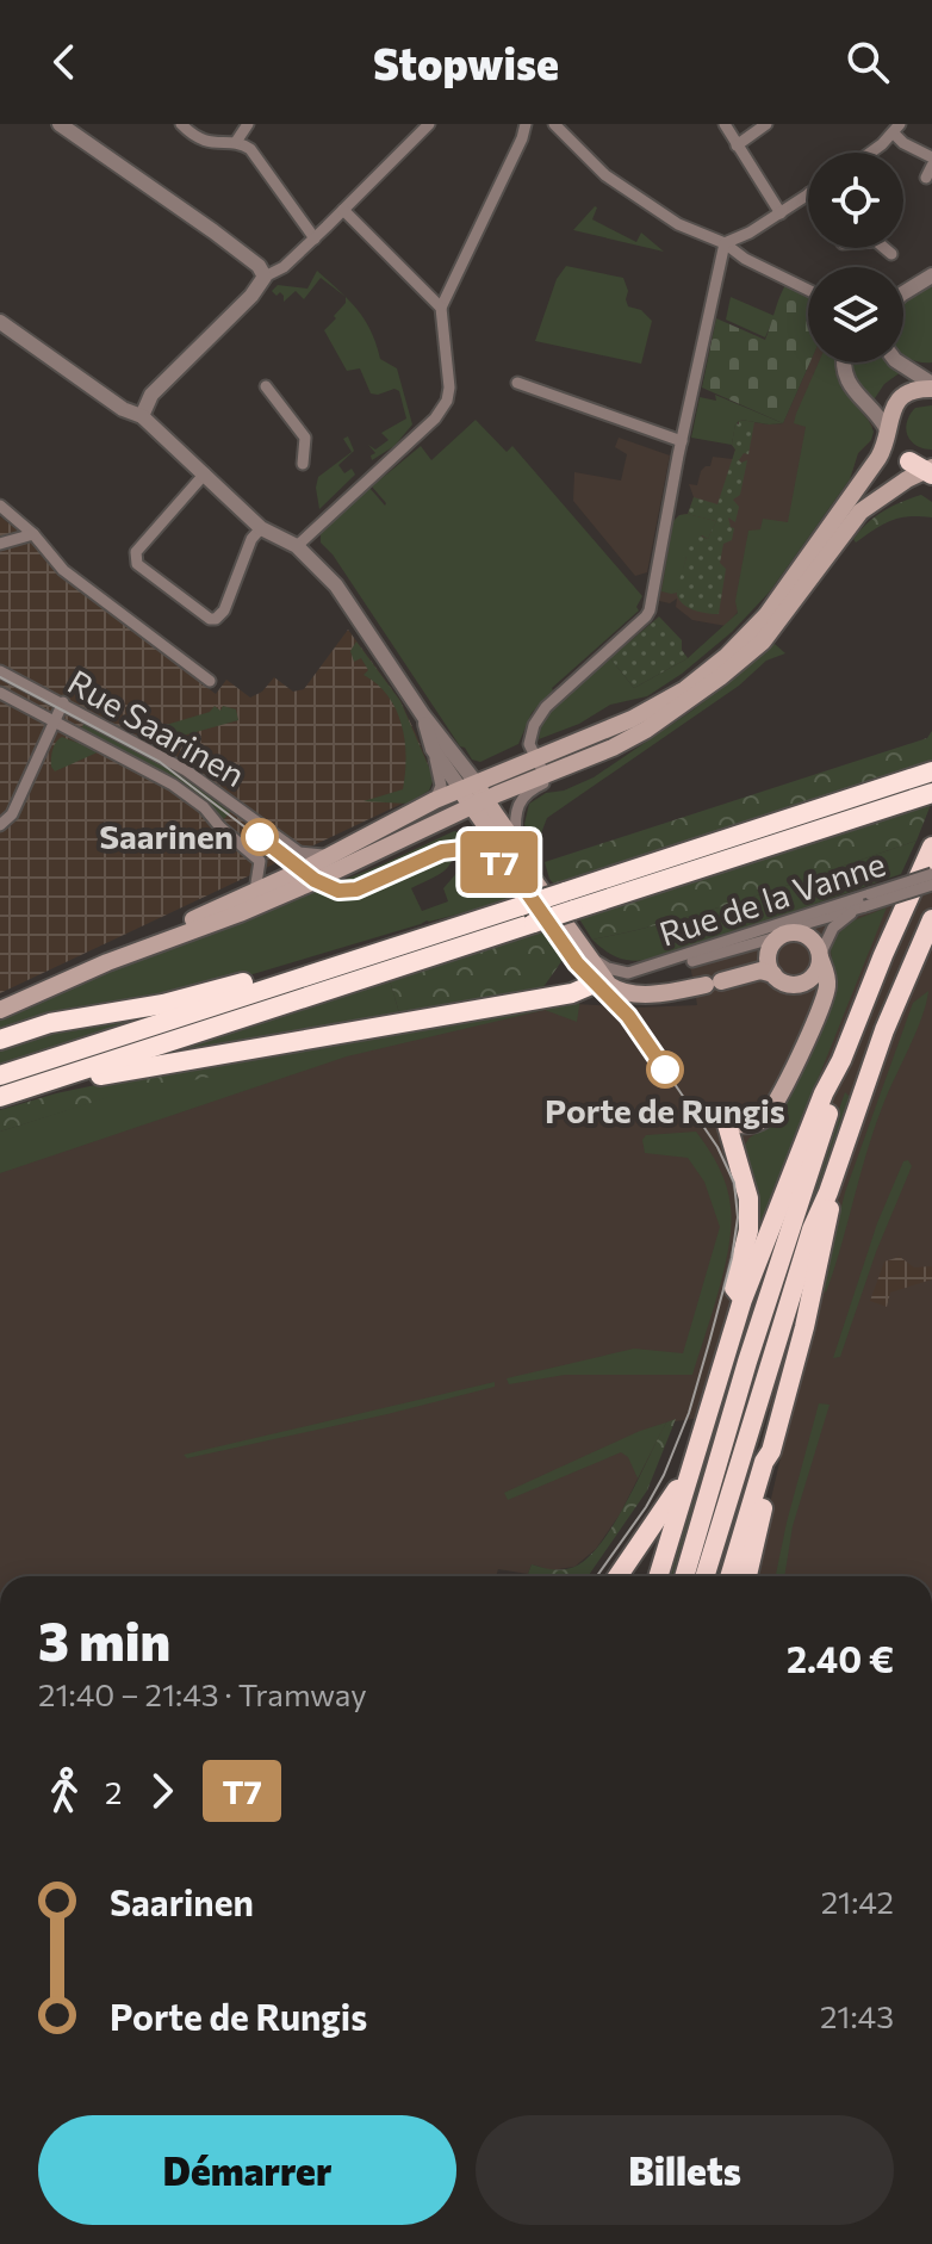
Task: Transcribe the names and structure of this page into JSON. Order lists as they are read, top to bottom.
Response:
{
  "streets": {
    "street": ["Rue Saarinen", "Rue de la Vanne"]
  },
  "places": ["Saarinen", "Porte de Rungis"],
  "lines": ["tram line T7"],
  "page": {
    "header": "Stopwise",
    "on_map": "T7",
    "heading": ["3 min", "21:40 – 21:43 · Tramway", "2.40 €"],
    "legs": ["2", "T7"],
    "list": [
      {
        "name": "Saarinen",
        "value": "21:42"
      },
      {
        "name": "Porte de Rungis",
        "value": "21:43"
      }
    ],
    "buttons": ["Démarrer", "Billets"]
  }
}
